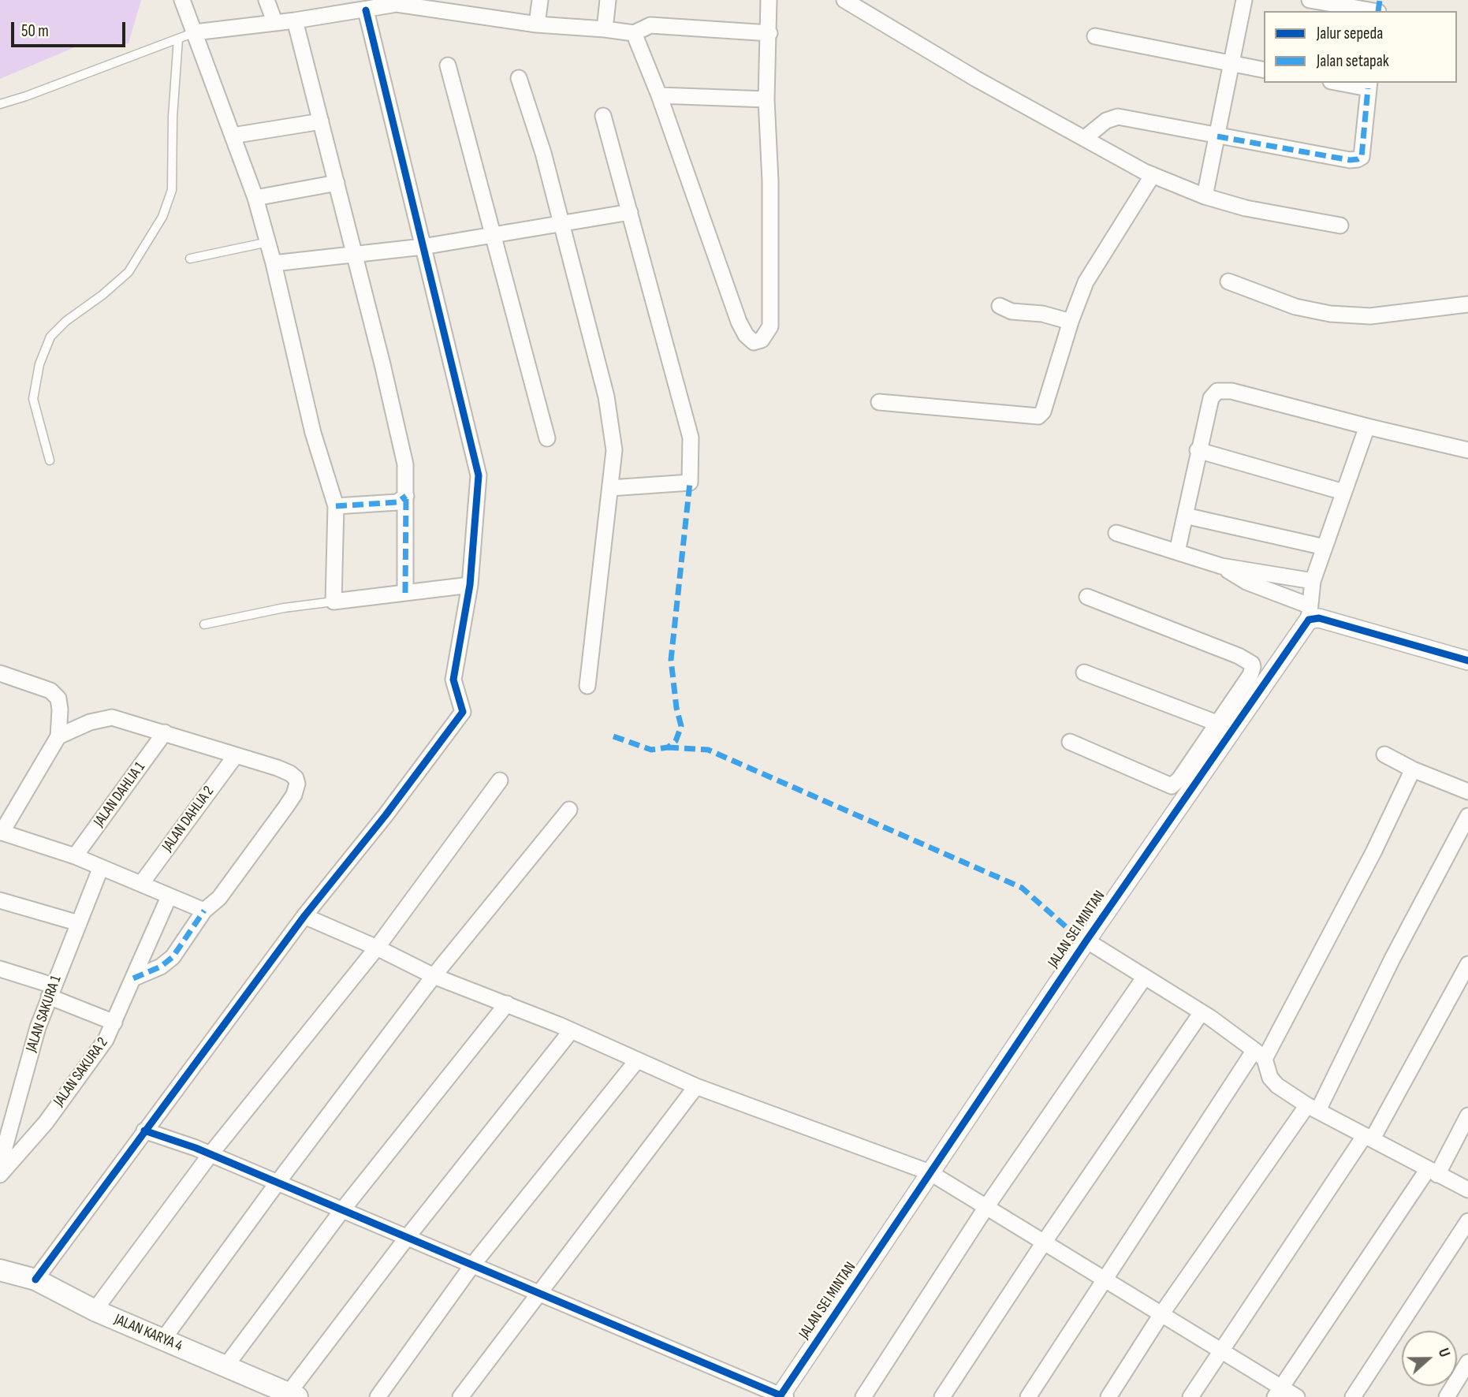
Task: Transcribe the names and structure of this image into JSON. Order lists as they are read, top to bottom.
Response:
{
  "streets": {
    "main road": ["JALAN KARYA 4"],
    "street": [
      "JALAN DAHLIA 1",
      "JALAN DAHLIA 2",
      "JALAN SEI MINTAN",
      "JALAN SAKURA 1",
      "JALAN SAKURA 2"
    ]
  },
  "legend": ["Jalur sepeda", "Jalan setapak"],
  "scale_bar": "50 m",
  "north": "right"
}
